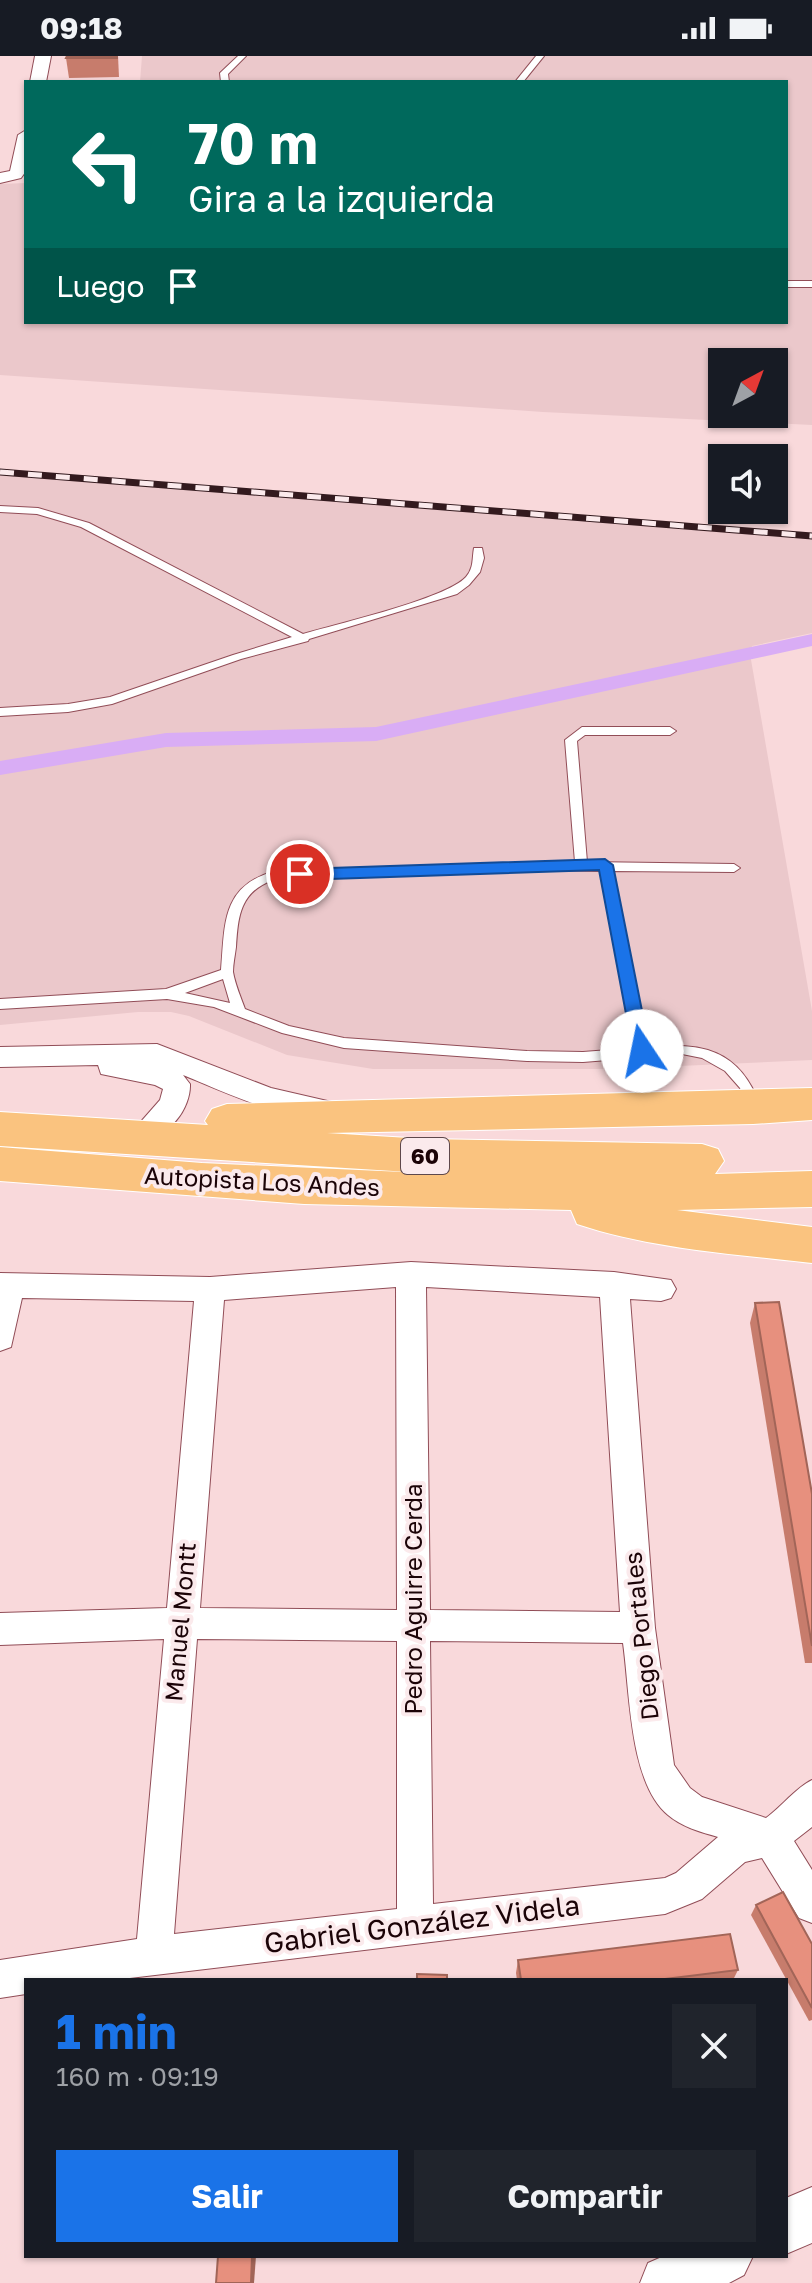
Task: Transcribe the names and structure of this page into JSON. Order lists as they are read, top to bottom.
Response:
{
  "streets": {
    "highway": ["60", "Autopista Los Andes"],
    "street": [
      "Pedro Aguirre Cerda",
      "Manuel Montt",
      "Diego Portales",
      "Gabriel González Videla"
    ]
  },
  "crossings": [
    ["Pedro Aguirre Cerda", "Gabriel González Videla"],
    ["Manuel Montt", "Gabriel González Videla"],
    ["Diego Portales", "Gabriel González Videla"]
  ],
  "north": "top right",
  "page": {
    "status": "09:18",
    "turn": ["70 m", "Gira a la izquierda"],
    "then": "Luego",
    "heading": ["1 min", "160 m · 09:19"],
    "buttons": ["Salir", "Compartir"]
  }
}
